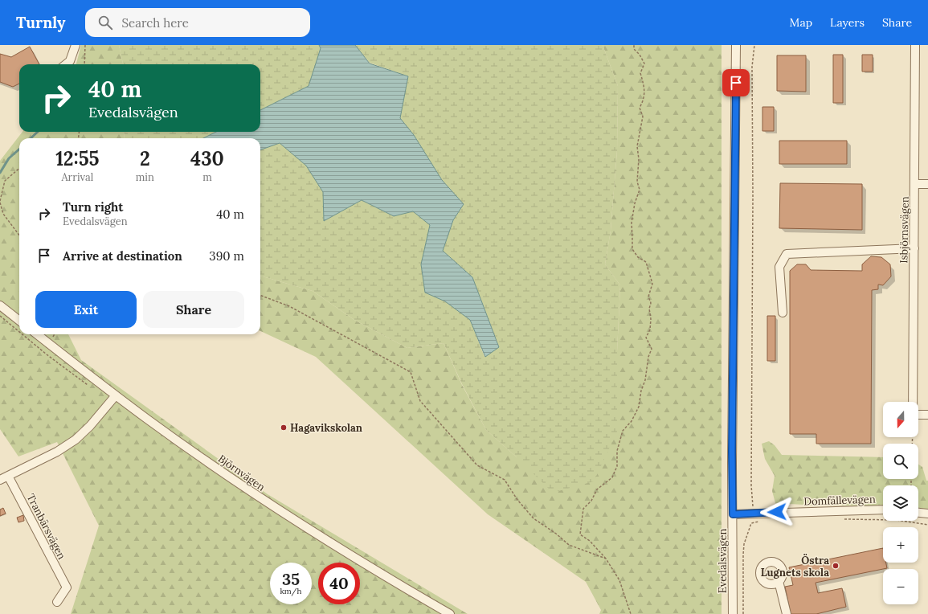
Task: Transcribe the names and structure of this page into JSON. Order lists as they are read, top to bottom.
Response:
{
  "streets": {
    "street": [
      "Isbjörnsvägen",
      "Björnvägen",
      "Domfällevägen",
      "Tranbärsvägen",
      "Evedalsvägen"
    ]
  },
  "crossings": [
    ["Domfällevägen", "Evedalsvägen"]
  ],
  "places": ["Hagavikskolan", "Östra Lugnets skola"],
  "north": "bottom",
  "page": {
    "header": "Turnly",
    "search": "Search here",
    "nav": ["Map", "Layers", "Share"],
    "turn": ["40 m", "Evedalsvägen"],
    "eta": [
      "12:55",
      "Arrival",
      "2",
      "min",
      "430",
      "m"
    ],
    "list": [
      {
        "name": "Turn right",
        "note": "Evedalsvägen",
        "value": "40 m"
      },
      {
        "name": "Arrive at destination",
        "value": "390 m"
      }
    ],
    "buttons": ["Exit", "Share"],
    "map_buttons": ["+", "−"],
    "speed": "35 km/h",
    "limit": "40"
  }
}
